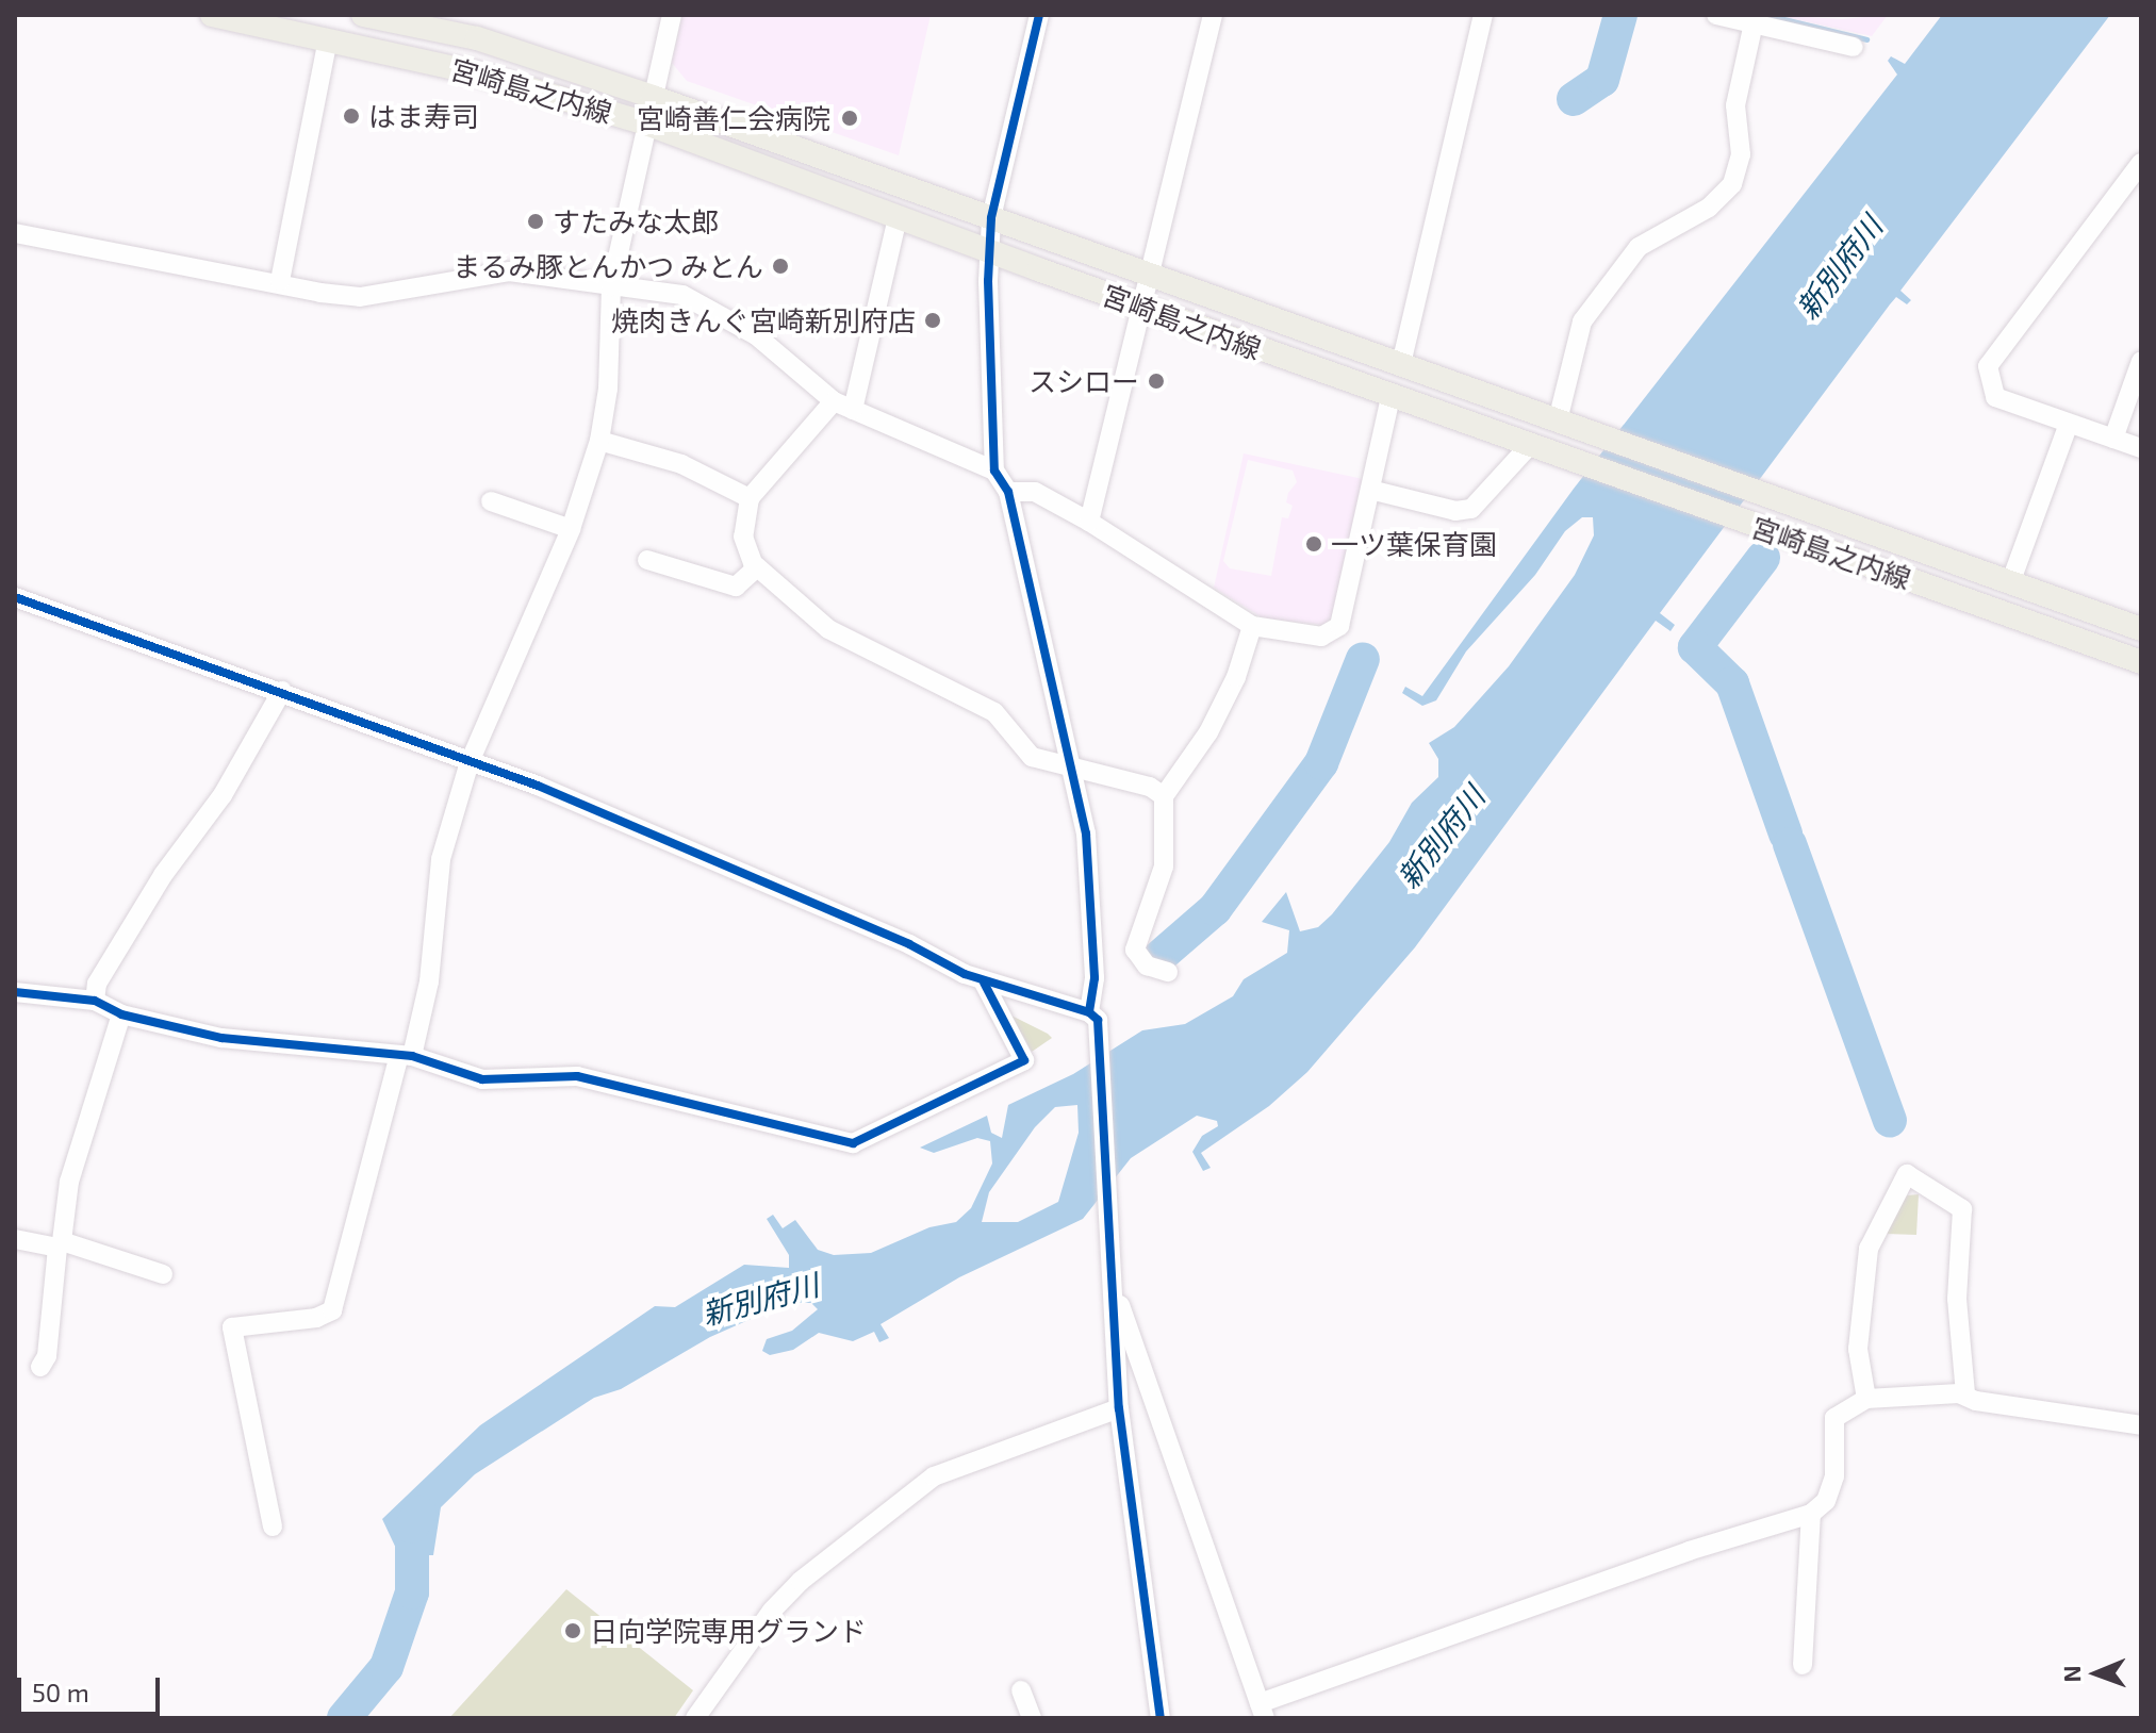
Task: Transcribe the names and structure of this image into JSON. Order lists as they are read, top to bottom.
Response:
{
  "streets": {
    "main road": ["宮崎島之内線"]
  },
  "water": ["新別府川"],
  "places": [
    "はま寿司",
    "宮崎善仁会病院",
    "すたみな太郎",
    "まるみ豚とんかつ みとん",
    "焼肉きんぐ宮崎新別府店",
    "スシロー",
    "一ツ葉保育園",
    "日向学院専用グランド"
  ],
  "scale_bar": "50 m",
  "north": "left"
}
